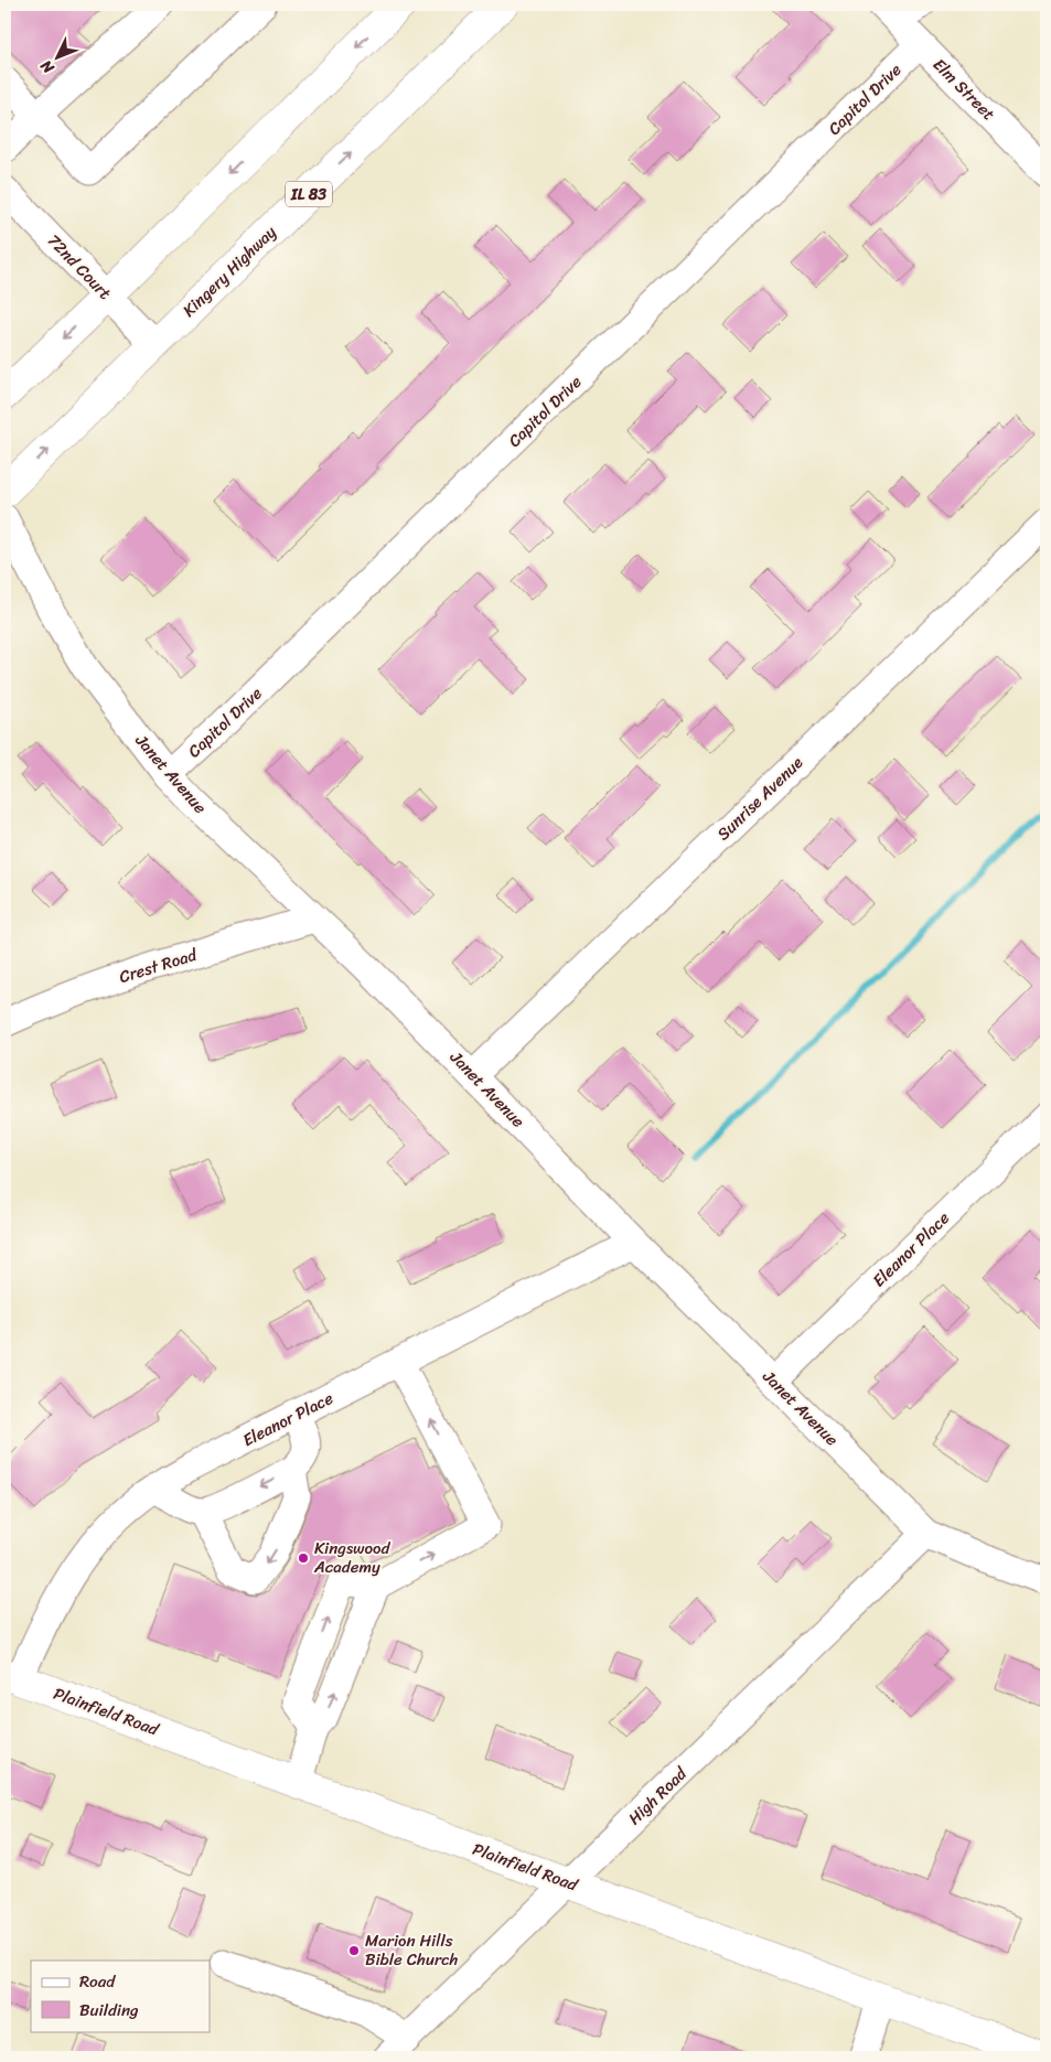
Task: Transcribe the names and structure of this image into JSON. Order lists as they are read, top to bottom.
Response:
{
  "streets": {
    "main road": ["IL 83", "Kingery Highway", "Plainfield Road"],
    "street": [
      "Elm Street",
      "Capitol Drive",
      "72nd Court",
      "Janet Avenue",
      "Sunrise Avenue",
      "Crest Road",
      "Eleanor Place",
      "High Road"
    ]
  },
  "crossings": [
    ["Elm Street", "Capitol Drive"],
    ["Capitol Drive", "Janet Avenue"],
    ["72nd Court", "Kingery Highway"],
    ["Janet Avenue", "Sunrise Avenue"],
    ["Janet Avenue", "Crest Road"],
    ["Janet Avenue", "Eleanor Place"],
    ["Janet Avenue", "High Road"],
    ["Eleanor Place", "Plainfield Road"],
    ["Plainfield Road", "High Road"]
  ],
  "places": ["Kingswood Academy", "Marion Hills Bible Church"],
  "legend": ["Road", "Building"],
  "north": "bottom left"
}
